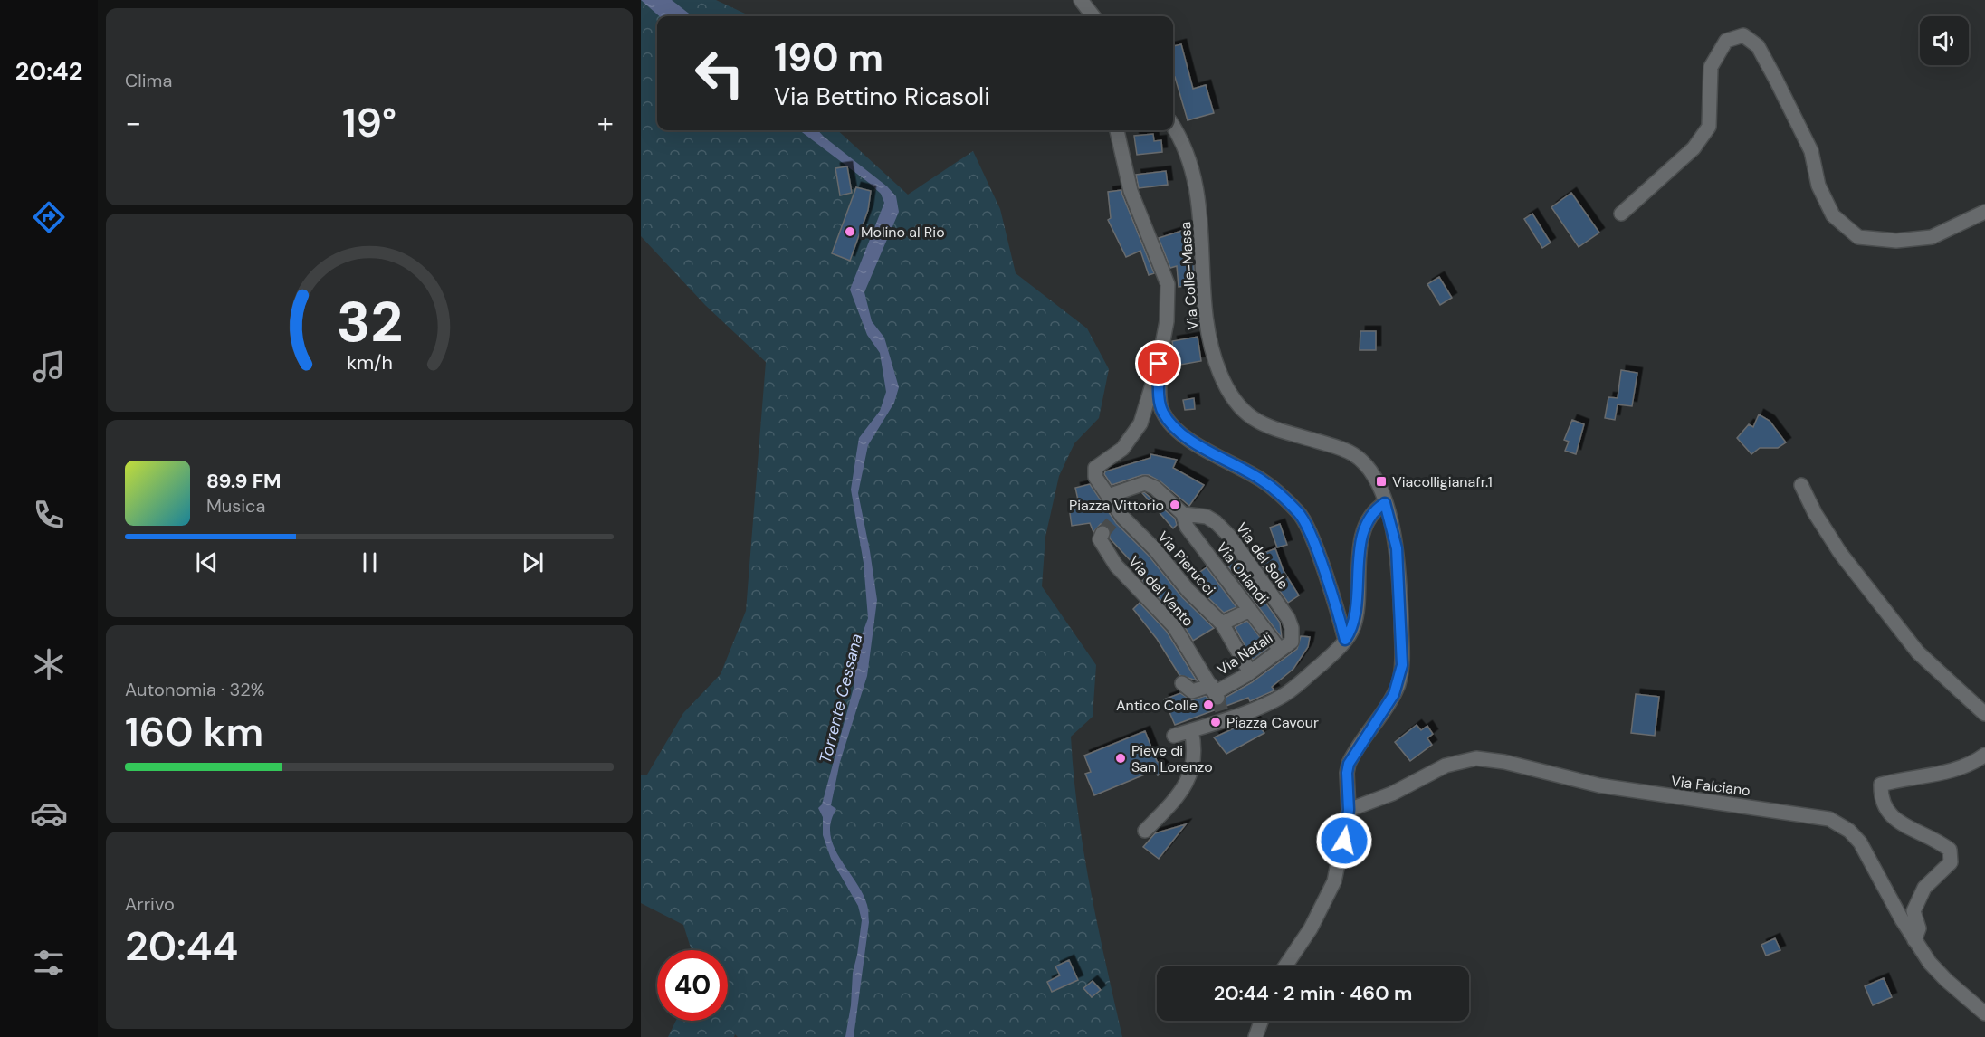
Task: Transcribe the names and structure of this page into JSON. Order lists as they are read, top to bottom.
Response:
{
  "streets": {
    "street": [
      "Via Colle-Massa",
      "Via del Sole",
      "Via Pierucci",
      "Via Orlandi",
      "Via del Vento",
      "Via Natali",
      "Via Falciano"
    ]
  },
  "crossings": [
    ["Via Colle-Massa", "Via Falciano"],
    ["Via del Sole", "Via Orlandi"],
    ["Via del Sole", "Via Natali"],
    ["Via Pierucci", "Via Orlandi"],
    ["Via Pierucci", "Via Natali"],
    ["Via Orlandi", "Via Natali"],
    ["Via del Vento", "Via Natali"]
  ],
  "water": ["Torrente Cessana"],
  "places": {
    "other": [
      "Molino al Rio",
      "Piazza Vittorio",
      "Antico Colle",
      "Piazza Cavour",
      "Pieve di San Lorenzo"
    ],
    "transit": ["Viacolligianafr.1"]
  },
  "page": {
    "tabs": "20:42",
    "tile": [
      "Clima",
      ["Autonomia · 32%", "160 km"],
      ["Arrivo", "20:44"]
    ],
    "turn": ["190 m", "Via Bettino Ricasoli"],
    "heat": ["−", "19°", "+"],
    "song": ["89.9 FM", "Musica"],
    "limit": "40",
    "trip": "20:44 · 2 min · 460 m",
    "gauge": ["32", "km/h"]
  }
}
